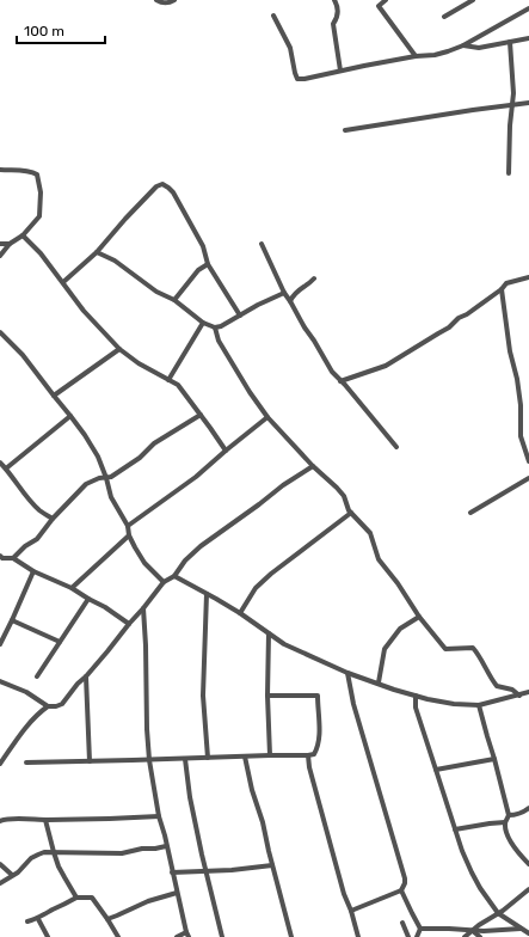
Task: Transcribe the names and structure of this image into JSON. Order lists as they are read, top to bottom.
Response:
{
  "scale_bar": "100 m"
}
